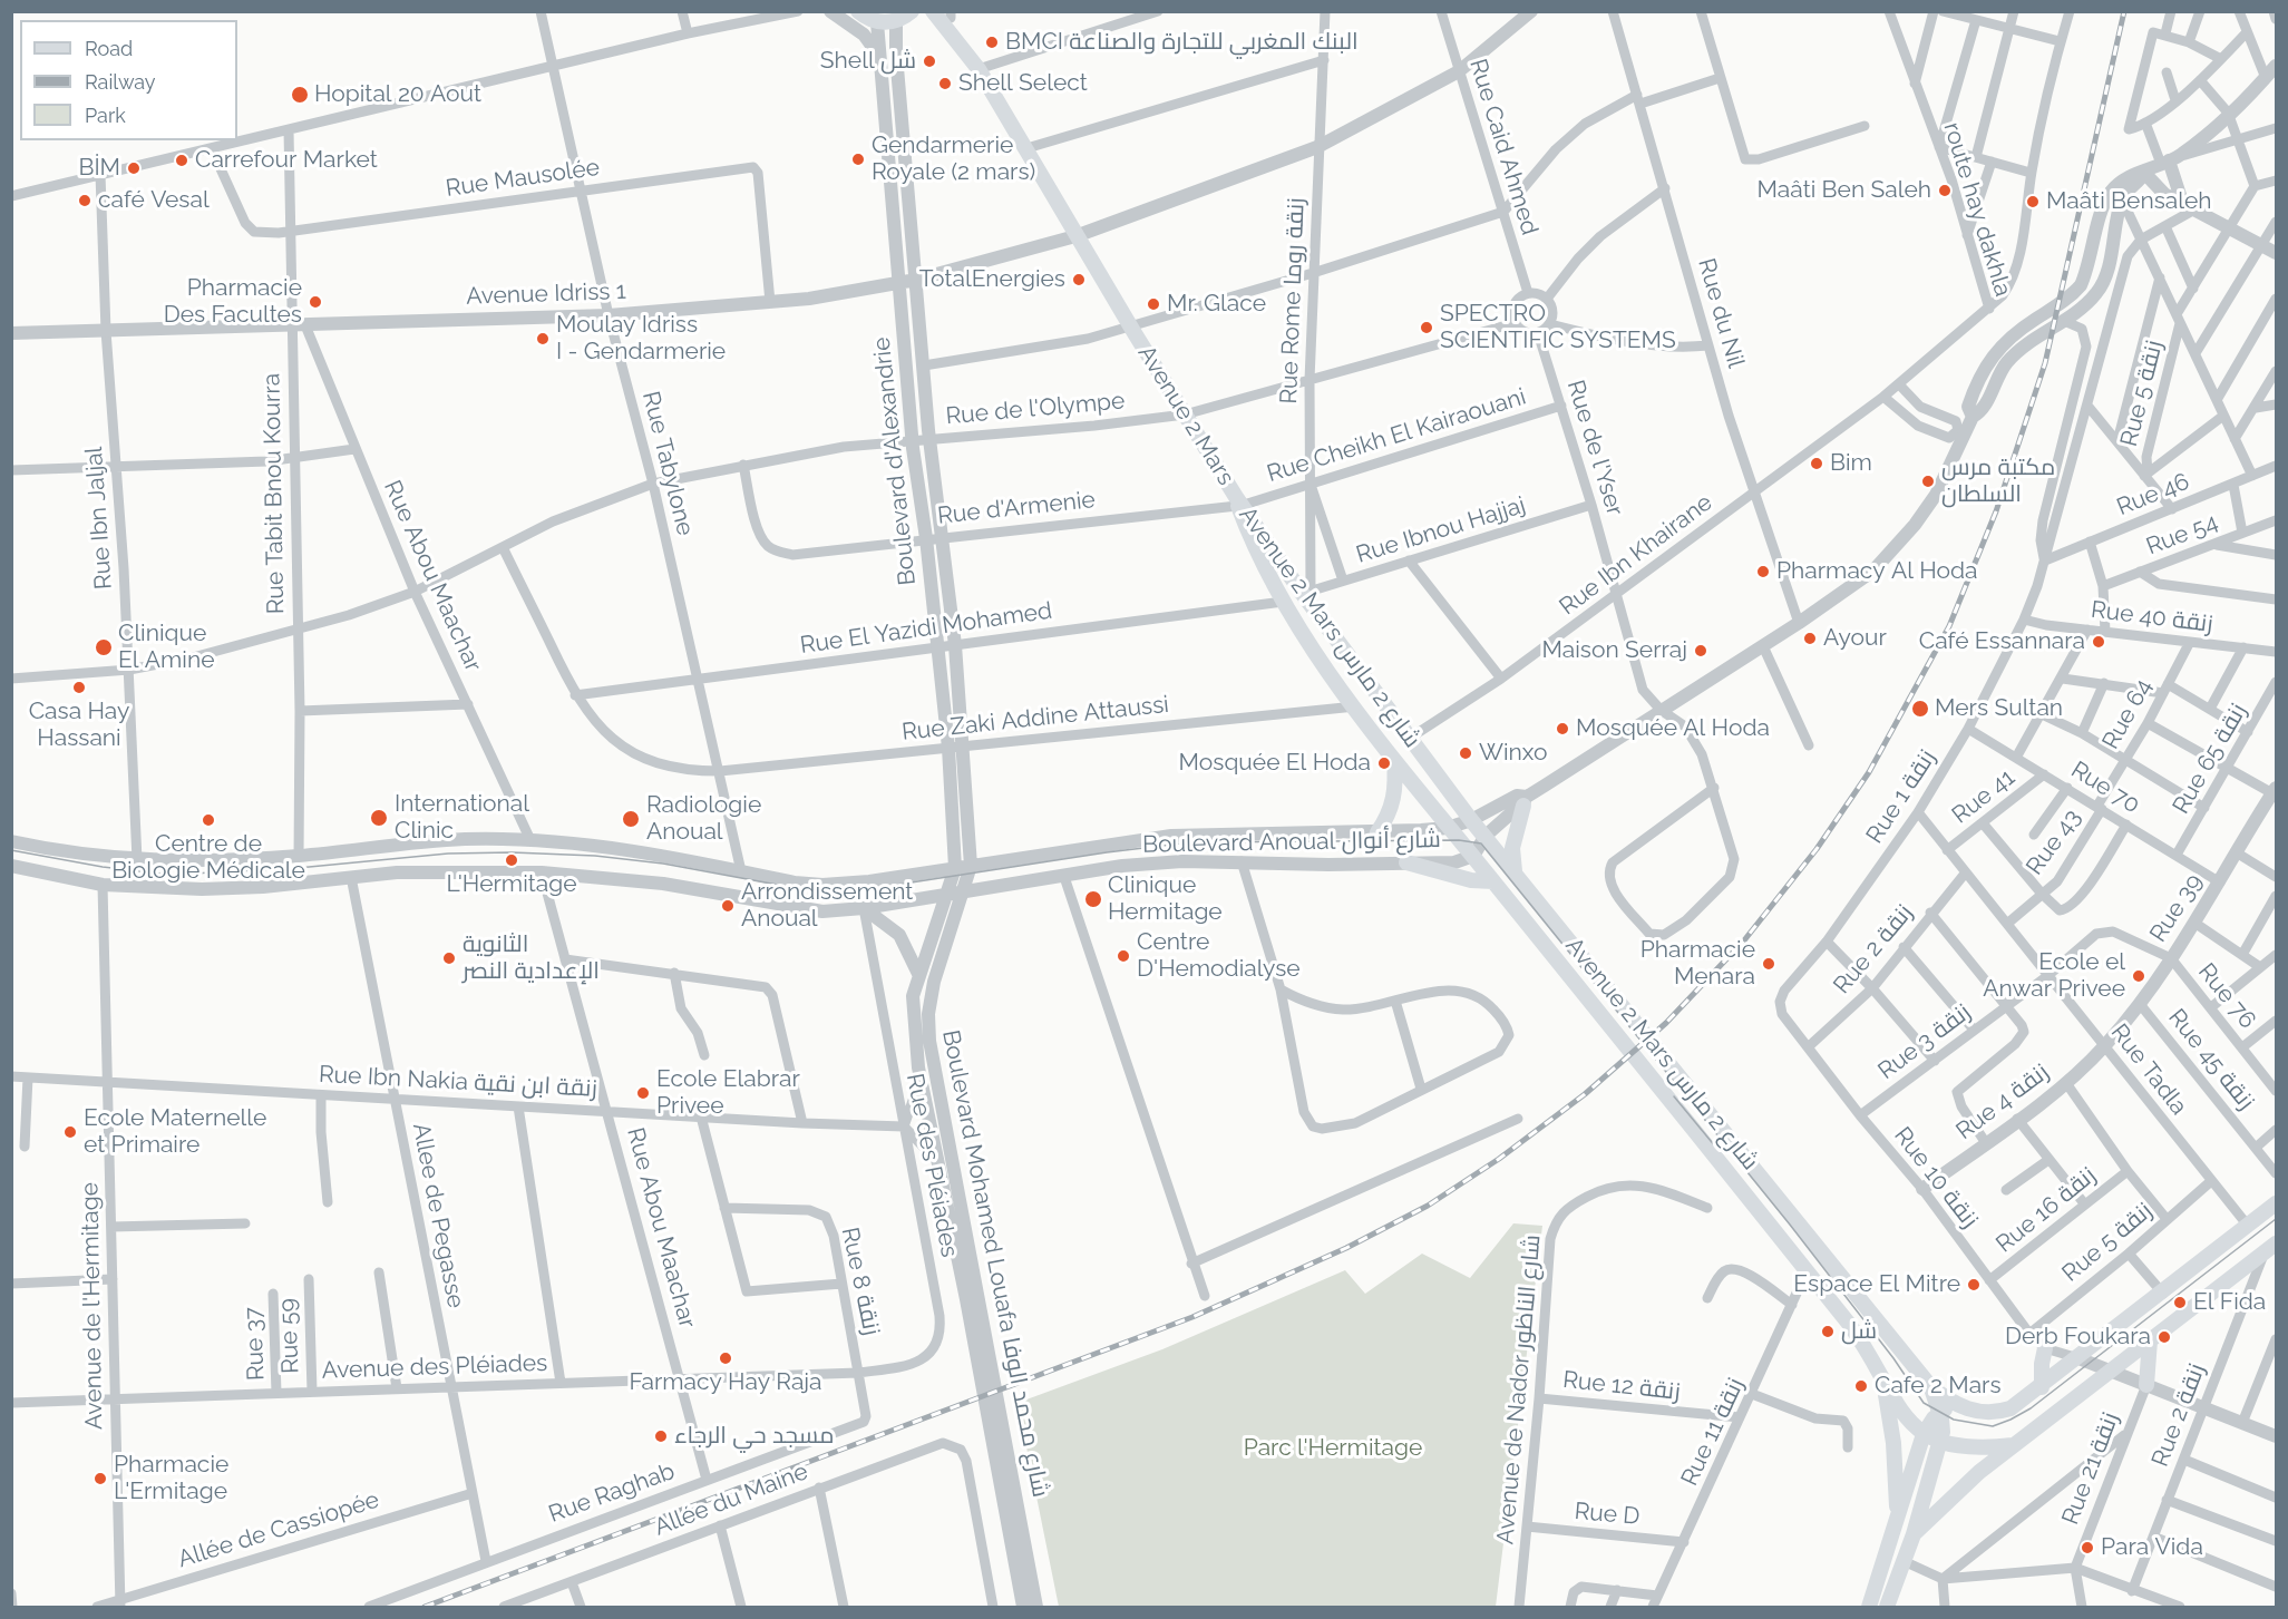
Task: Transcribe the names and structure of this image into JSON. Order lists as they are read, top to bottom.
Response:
{
  "streets": {
    "main road": ["Avenue 2 Mars", "Avenue 2 Mars شارع 2 مارس"],
    "street": [
      "Rue Caid Ahmed",
      "Rue Mausolée",
      "route hay dakhla",
      "Avenue Idriss 1",
      "Rue Rome زنقة روما",
      "Rue du Nil",
      "Rue 5 زنقة",
      "Rue de l'Olympe",
      "Rue Cheikh El Kairaouani",
      "Rue de l'Yser",
      "Boulevard d'Alexandrie",
      "Rue Tabylone",
      "Rue Tabit Bnou Kourra",
      "Rue 46",
      "Rue d'Armenie",
      "Rue Ibn Jaljal",
      "Rue Ibnou Hajjaj",
      "Rue 54",
      "Rue Ibn Khairane",
      "Rue Abou Maachar",
      "Rue 40 زنقة",
      "Rue El Yazidi Mohamed",
      "Rue 64",
      "Rue Zaki Addine Attaussi",
      "Rue 65 زنقة",
      "Rue 70",
      "Rue 1 زنقة",
      "Rue 41",
      "Boulevard Anoual شارع أنوال",
      "Rue 43",
      "Rue 39",
      "Rue 2 زنقة",
      "Rue 76",
      "Rue 3 زنقة",
      "Rue 45 زنقة",
      "Rue Tadla",
      "Rue Ibn Nakia زنقة ابن نقية",
      "Rue 4 زنقة",
      "Rue des Pléiades",
      "Rue 10 زنقة",
      "Rue 16 زنقة",
      "Allee de Pegasse",
      "Boulevard Mohamed Louafa شارع محمد الوفا",
      "Rue 8 زنقة",
      "Avenue de l'Hermitage",
      "Rue 59",
      "Rue 37",
      "Avenue des Pléiades",
      "Rue 12 زنقة",
      "Avenue de Nador شارع الناظور",
      "Rue 11 زنقة",
      "Rue 21 زنقة",
      "Rue Raghab",
      "Allée du Maine",
      "Rue D",
      "Allée de Cassiopée"
    ]
  },
  "crossings": [
    ["Rue Caid Ahmed", "Avenue Idriss 1"],
    ["Rue Caid Ahmed", "Rue de l'Olympe"],
    ["Rue Caid Ahmed", "Rue de l'Yser"],
    ["Rue Mausolée", "Avenue Idriss 1"],
    ["Rue Mausolée", "Rue Tabylone"],
    ["Rue Mausolée", "Rue Tabit Bnou Kourra"],
    ["route hay dakhla", "Rue Ibn Khairane"],
    ["Avenue Idriss 1", "Rue Rome زنقة روما"],
    ["Avenue Idriss 1", "Boulevard d'Alexandrie"],
    ["Avenue Idriss 1", "Rue Tabylone"],
    ["Avenue Idriss 1", "Rue Tabit Bnou Kourra"],
    ["Avenue Idriss 1", "Rue Ibn Jaljal"],
    ["Avenue Idriss 1", "Rue Abou Maachar"],
    ["Rue Rome زنقة روما", "Rue de l'Olympe"],
    ["Rue Rome زنقة روما", "Rue Cheikh El Kairaouani"],
    ["Rue Rome زنقة روما", "Rue Ibnou Hajjaj"],
    ["Rue Rome زنقة روما", "Avenue 2 Mars شارع 2 مارس"],
    ["Rue du Nil", "Rue Ibn Khairane"],
    ["Rue 5 زنقة", "Rue Tadla"],
    ["Rue 5 زنقة", "Rue 10 زنقة"],
    ["Rue de l'Olympe", "Avenue 2 Mars"],
    ["Rue de l'Olympe", "Rue de l'Yser"],
    ["Rue de l'Olympe", "Boulevard d'Alexandrie"],
    ["Rue de l'Olympe", "Rue Tabylone"],
    ["Rue de l'Olympe", "Rue Tabit Bnou Kourra"],
    ["Rue de l'Olympe", "Rue d'Armenie"],
    ["Rue de l'Olympe", "Rue Ibn Jaljal"],
    ["Rue de l'Olympe", "Rue Abou Maachar"],
    ["Rue de l'Olympe", "Rue Zaki Addine Attaussi"],
    ["Avenue 2 Mars", "Rue Cheikh El Kairaouani"],
    ["Avenue 2 Mars", "Rue d'Armenie"],
    ["Avenue 2 Mars", "Avenue 2 Mars شارع 2 مارس"],
    ["Rue Cheikh El Kairaouani", "Rue de l'Yser"],
    ["Rue Cheikh El Kairaouani", "Rue d'Armenie"],
    ["Rue Cheikh El Kairaouani", "Avenue 2 Mars شارع 2 مارس"],
    ["Rue de l'Yser", "Rue Ibnou Hajjaj"],
    ["Rue de l'Yser", "Rue Ibn Khairane"],
    ["Boulevard d'Alexandrie", "Rue d'Armenie"],
    ["Boulevard d'Alexandrie", "Rue El Yazidi Mohamed"],
    ["Boulevard d'Alexandrie", "Rue Zaki Addine Attaussi"],
    ["Boulevard d'Alexandrie", "Boulevard Anoual شارع أنوال"],
    ["Boulevard d'Alexandrie", "Boulevard Mohamed Louafa شارع محمد الوفا"],
    ["Rue Tabylone", "Rue El Yazidi Mohamed"],
    ["Rue Tabylone", "Rue Zaki Addine Attaussi"],
    ["Rue Tabylone", "Boulevard Anoual شارع أنوال"],
    ["Rue Tabit Bnou Kourra", "Boulevard Anoual شارع أنوال"],
    ["Rue 46", "Rue 1 زنقة"],
    ["Rue d'Armenie", "Avenue 2 Mars شارع 2 مارس"],
    ["Rue Ibn Jaljal", "Boulevard Anoual شارع أنوال"],
    ["Rue Ibnou Hajjaj", "Avenue 2 Mars شارع 2 مارس"],
    ["Rue Ibn Khairane", "Avenue 2 Mars شارع 2 مارس"],
    ["Rue Abou Maachar", "Boulevard Anoual شارع أنوال"],
    ["Rue Abou Maachar", "Rue Ibn Nakia زنقة ابن نقية"],
    ["Rue Abou Maachar", "Avenue des Pléiades"],
    ["Rue Abou Maachar", "Rue Raghab"],
    ["Rue 40 زنقة", "Rue 64"],
    ["Rue 40 زنقة", "Rue 1 زنقة"],
    ["Avenue 2 Mars شارع 2 مارس", "Rue El Yazidi Mohamed"],
    ["Avenue 2 Mars شارع 2 مارس", "Rue Zaki Addine Attaussi"],
    ["Avenue 2 Mars شارع 2 مارس", "Boulevard Anoual شارع أنوال"],
    ["Avenue 2 Mars شارع 2 مارس", "Rue 11 زنقة"],
    ["Rue El Yazidi Mohamed", "Rue Zaki Addine Attaussi"],
    ["Rue 64", "Rue 70"],
    ["Rue 64", "Rue 43"],
    ["Rue 65 زنقة", "Rue 70"],
    ["Rue 70", "Rue 1 زنقة"],
    ["Rue 70", "Rue 41"],
    ["Rue 70", "Rue 43"],
    ["Rue 70", "Rue 39"],
    ["Rue 1 زنقة", "Rue Tadla"],
    ["Rue 1 زنقة", "Rue 10 زنقة"],
    ["Rue 41", "Rue Tadla"],
    ["Boulevard Anoual شارع أنوال", "Rue des Pléiades"],
    ["Boulevard Anoual شارع أنوال", "Allee de Pegasse"],
    ["Boulevard Anoual شارع أنوال", "Boulevard Mohamed Louafa شارع محمد الوفا"],
    ["Boulevard Anoual شارع أنوال", "Avenue de l'Hermitage"],
    ["Rue 43", "Rue Tadla"],
    ["Rue 39", "Rue 76"],
    ["Rue 39", "Rue 3 زنقة"],
    ["Rue 39", "Rue 45 زنقة"],
    ["Rue 39", "Rue Tadla"],
    ["Rue 39", "Rue 4 زنقة"],
    ["Rue 2 زنقة", "Rue Tadla"],
    ["Rue 2 زنقة", "Rue 10 زنقة"],
    ["Rue 76", "Rue 3 زنقة"],
    ["Rue 3 زنقة", "Rue Tadla"],
    ["Rue 3 زنقة", "Rue 10 زنقة"],
    ["Rue Tadla", "Rue 4 زنقة"],
    ["Rue Ibn Nakia زنقة ابن نقية", "Rue des Pléiades"],
    ["Rue Ibn Nakia زنقة ابن نقية", "Allee de Pegasse"],
    ["Rue Ibn Nakia زنقة ابن نقية", "Avenue de l'Hermitage"],
    ["Rue 4 زنقة", "Rue 10 زنقة"],
    ["Rue des Pléiades", "Rue 8 زنقة"],
    ["Rue des Pléiades", "Avenue des Pléiades"],
    ["Rue 10 زنقة", "Rue 16 زنقة"],
    ["Allee de Pegasse", "Avenue des Pléiades"],
    ["Allee de Pegasse", "Rue Raghab"],
    ["Allee de Pegasse", "Allée de Cassiopée"],
    ["Rue 8 زنقة", "Avenue des Pléiades"],
    ["Rue 8 زنقة", "Rue Raghab"],
    ["Avenue de l'Hermitage", "Avenue des Pléiades"],
    ["Avenue de l'Hermitage", "Allée de Cassiopée"],
    ["Rue 59", "Avenue des Pléiades"],
    ["Rue 37", "Avenue des Pléiades"],
    ["Rue 12 زنقة", "Avenue de Nador شارع الناظور"],
    ["Rue 12 زنقة", "Rue 11 زنقة"],
    ["Avenue de Nador شارع الناظور", "Rue D"],
    ["Rue 11 زنقة", "Rue D"]
  ],
  "parks": ["Parc l'Hermitage"],
  "places": [
    "BMCI البنك المغربي للتجارة والصناعة",
    "Shell شل",
    "Shell Select",
    "Hopital 20 Aout",
    "Gendarmerie Royale (2 mars)",
    "Carrefour Market",
    "BİM",
    "Maâti Ben Saleh",
    "café Vesal",
    "Maâti Bensaleh",
    "TotalEnergies",
    "Pharmacie Des Facultes",
    "Mr. Glace",
    "SPECTRO SCIENTIFIC SYSTEMS",
    "Moulay Idriss I - Gendarmerie",
    "Bim",
    "مكتبة مرس السلطان",
    "Pharmacy Al Hoda",
    "Ayour",
    "Café Essannara",
    "Clinique El Amine",
    "Maison Serraj",
    "Casa Hay Hassani",
    "Mers Sultan",
    "Mosquée Al Hoda",
    "Winxo",
    "Mosquée El Hoda",
    "International Clinic",
    "Radiologie Anoual",
    "Centre de Biologie Médicale",
    "L'Hermitage",
    "Clinique Hermitage",
    "Arrondissement Anoual",
    "Centre D'Hemodialyse",
    "الثانوية الإعدادية النصر",
    "Pharmacie Menara",
    "Ecole el Anwar Privee",
    "Ecole Elabrar Privee",
    "Ecole Maternelle et Primaire",
    "Espace El Mitre",
    "El Fida",
    "شل",
    "Derb Foukara",
    "Farmacy Hay Raja",
    "Cafe 2 Mars",
    "مسجد حي الرجاء",
    "Pharmacie L'Ermitage",
    "Para Vida"
  ],
  "legend": ["Road", "Railway", "Park"]
}
